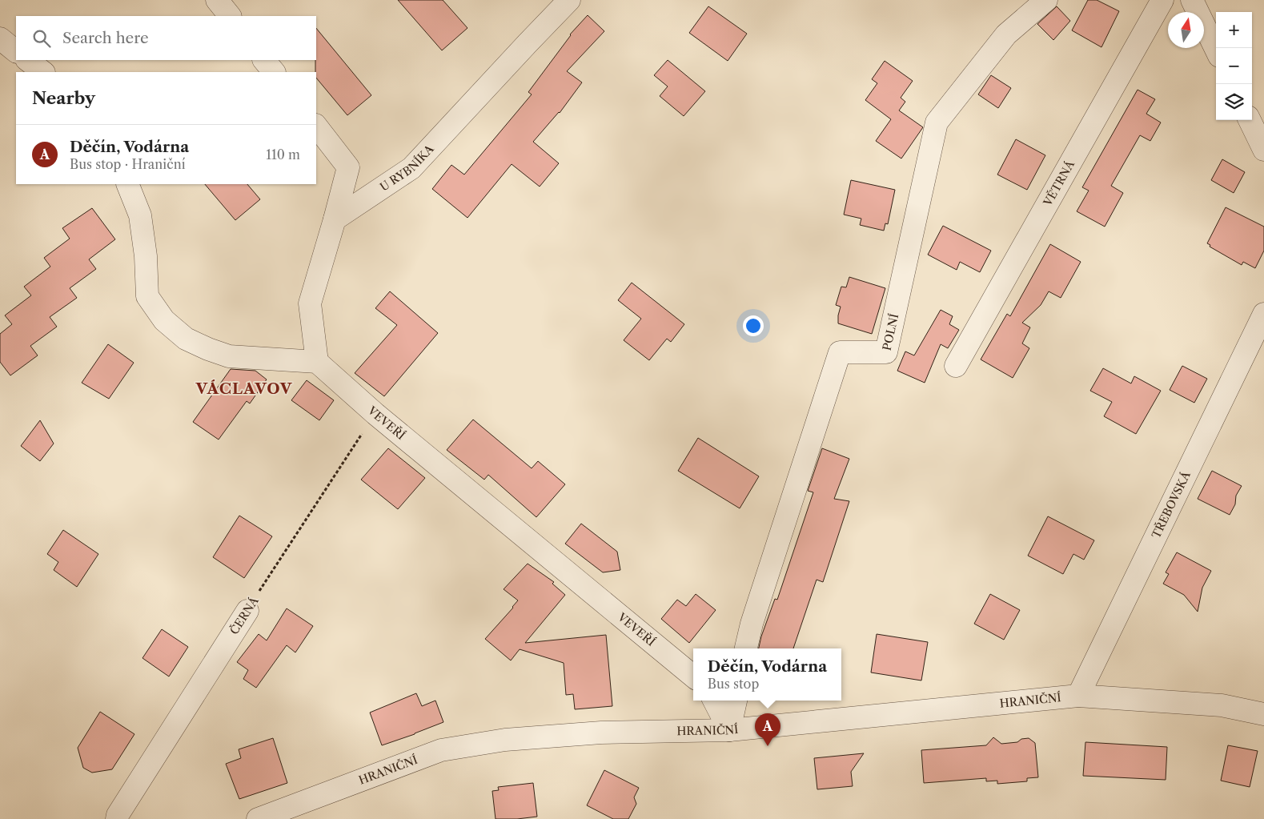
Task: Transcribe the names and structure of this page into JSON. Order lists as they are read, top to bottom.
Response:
{
  "streets": {
    "street": [
      "U RYBNÍKA",
      "VĚTRNÁ",
      "POLNÍ",
      "VEVEŘÍ",
      "TŘEBOVSKÁ",
      "ČERNÁ",
      "HRANIČNÍ"
    ]
  },
  "crossings": [
    ["VEVEŘÍ", "ČERNÁ"],
    ["TŘEBOVSKÁ", "HRANIČNÍ"]
  ],
  "districts": ["VÁCLAVOV"],
  "north": "top",
  "page": {
    "map_buttons": ["+", "−"],
    "search": "Search here",
    "heading": "Nearby",
    "list": [
      {
        "mark": "A",
        "name": "Děčín, Vodárna",
        "note": "Bus stop · Hraniční",
        "value": "110 m"
      }
    ],
    "popup": ["Děčín, Vodárna", "Bus stop"],
    "pins": "A"
  }
}
